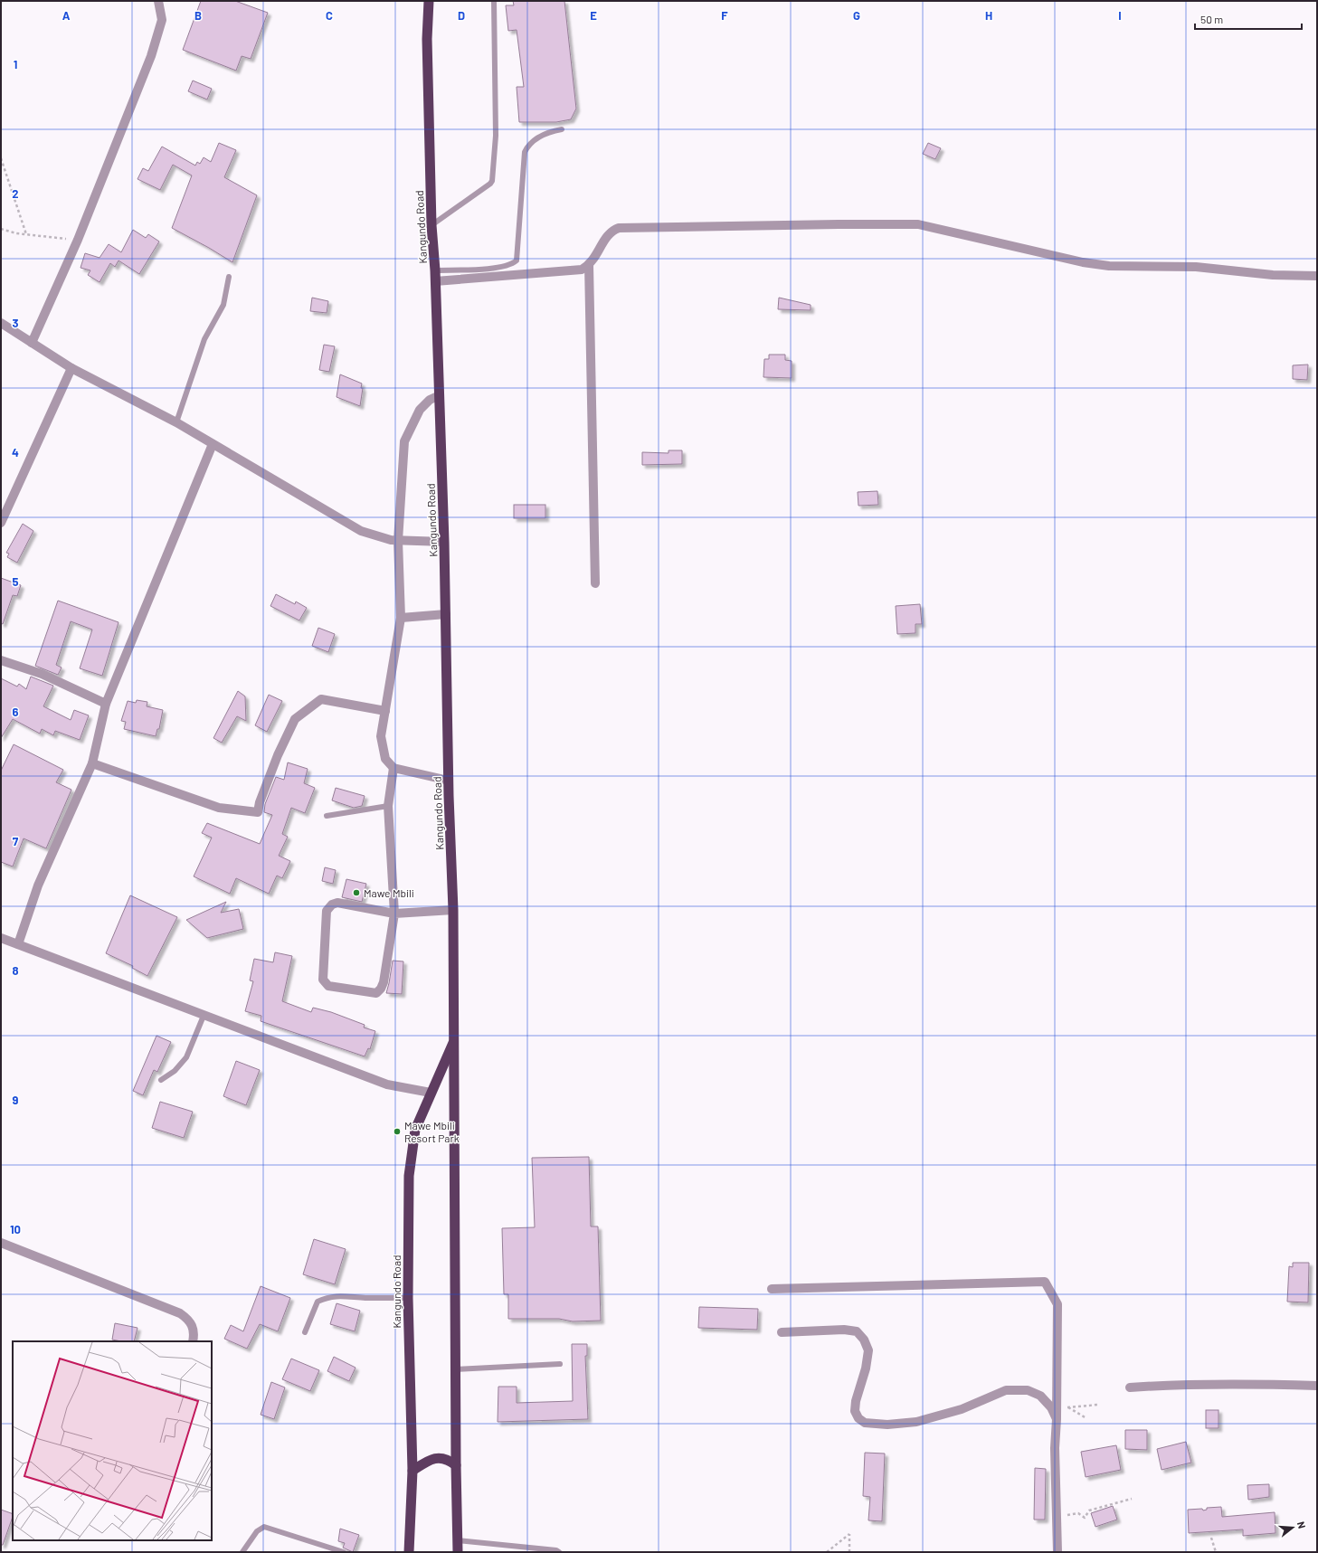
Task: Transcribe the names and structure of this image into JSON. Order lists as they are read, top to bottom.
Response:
{
  "streets": {
    "highway": ["Kangundo Road"]
  },
  "places": ["Mawe Mbili", "Mawe Mbili Resort Park"],
  "scale_bar": "50 m",
  "north": "right",
  "grid": {
    "columns": [
      "A",
      "B",
      "C",
      "D",
      "E",
      "F",
      "G",
      "H",
      "I"
    ],
    "rows": [
      "1",
      "2",
      "3",
      "4",
      "5",
      "6",
      "7",
      "8",
      "9",
      "10"
    ]
  }
}
